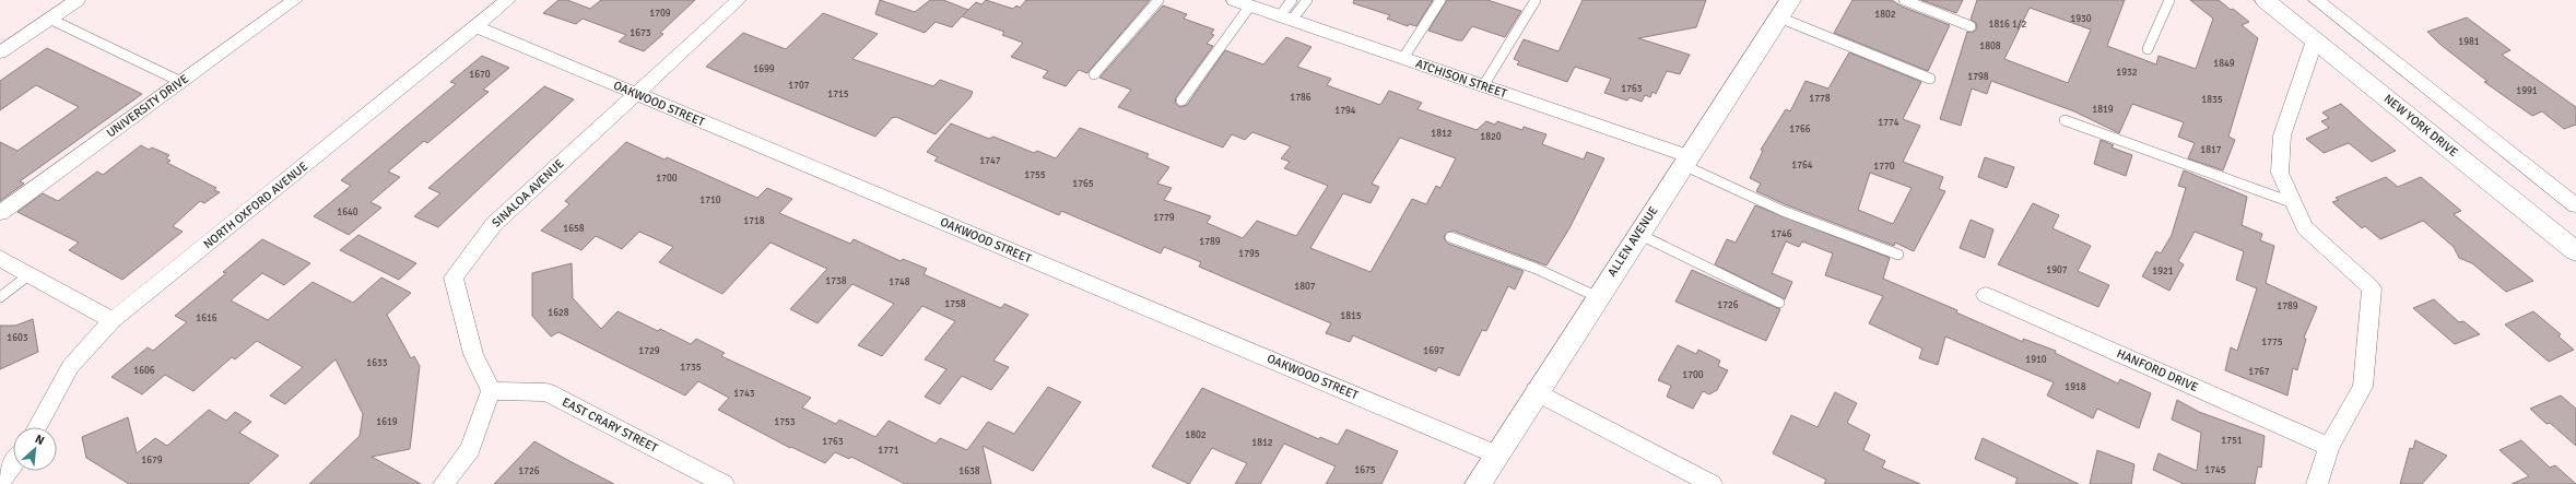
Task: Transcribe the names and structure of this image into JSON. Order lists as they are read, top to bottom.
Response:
{
  "streets": {
    "street": [
      "ATCHISON STREET",
      "OAKWOOD STREET",
      "UNIVERSITY DRIVE",
      "NEW YORK DRIVE",
      "SINALOA AVENUE",
      "NORTH OXFORD AVENUE",
      "ALLEN AVENUE",
      "HANFORD DRIVE",
      "EAST CRARY STREET"
    ]
  },
  "crossings": [
    ["ATCHISON STREET", "ALLEN AVENUE"],
    ["OAKWOOD STREET", "SINALOA AVENUE"],
    ["OAKWOOD STREET", "NORTH OXFORD AVENUE"],
    ["OAKWOOD STREET", "ALLEN AVENUE"],
    ["SINALOA AVENUE", "EAST CRARY STREET"]
  ],
  "house_numbers": [
    "1709",
    "1802",
    "1930",
    "1816 1/2",
    "1673",
    "1981",
    "1808",
    "1849",
    "1699",
    "1932",
    "1670",
    "1798",
    "1707",
    "1763",
    "1991",
    "1715",
    "1786",
    "1778",
    "1835",
    "1819",
    "1794",
    "1774",
    "1766",
    "1812",
    "1820",
    "1817",
    "1747",
    "1764",
    "1770",
    "1755",
    "1700",
    "1765",
    "1710",
    "1640",
    "1779",
    "1718",
    "1658",
    "1746",
    "1789",
    "1795",
    "1907",
    "1921",
    "1738",
    "1748",
    "1807",
    "1758",
    "1726",
    "1789",
    "1628",
    "1815",
    "1616",
    "1603",
    "1775",
    "1729",
    "1697",
    "1910",
    "1633",
    "1735",
    "1606",
    "1767",
    "1700",
    "1918",
    "1743",
    "1619",
    "1753",
    "1802",
    "1751",
    "1763",
    "1812",
    "1771",
    "1679",
    "1675",
    "1745",
    "1726",
    "1638"
  ],
  "north": "top right"
}
